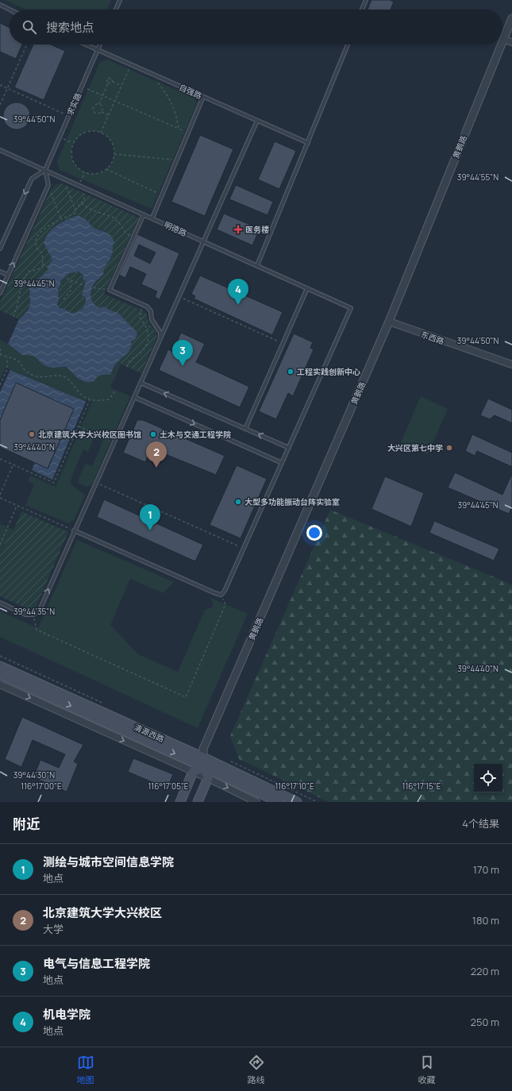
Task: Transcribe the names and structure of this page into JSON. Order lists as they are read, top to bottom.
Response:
{
  "streets": {
    "main road": ["清源西路"],
    "street": ["黄鹅路", "东西路"],
    "lane": ["自强路", "求实路", "明德路"]
  },
  "crossings": [
    ["自强路", "求实路"],
    ["求实路", "明德路"],
    ["黄鹅路", "东西路"],
    ["黄鹅路", "清源西路"]
  ],
  "places": {
    "health": ["医务楼"],
    "other": [
      "工程实践创新中心",
      "北京建筑大学大兴校区图书馆",
      "土木与交通工程学院",
      "大兴区第七中学",
      "大型多功能振动台阵实验室"
    ]
  },
  "page": {
    "search": "搜索地点",
    "pins": [
      "4",
      "3",
      "2",
      "1"
    ],
    "heading": ["附近", "4个结果"],
    "list": [
      {
        "mark": "1",
        "name": "测绘与城市空间信息学院",
        "note": "地点",
        "value": "170 m"
      },
      {
        "mark": "2",
        "name": "北京建筑大学大兴校区",
        "note": "大学",
        "value": "180 m"
      },
      {
        "mark": "3",
        "name": "电气与信息工程学院",
        "note": "地点",
        "value": "220 m"
      },
      {
        "mark": "4",
        "name": "机电学院",
        "note": "地点",
        "value": "250 m"
      }
    ],
    "nav": ["地图", "路线", "收藏"]
  },
  "coordinates": [
    "39°44'50\"N",
    "39°44'55\"N",
    "39°44'45\"N",
    "39°44'40\"N",
    "39°44'35\"N",
    "39°44'30\"N",
    "116°17'00\"E",
    "116°17'05\"E",
    "116°17'10\"E",
    "116°17'15\"E"
  ]
}
